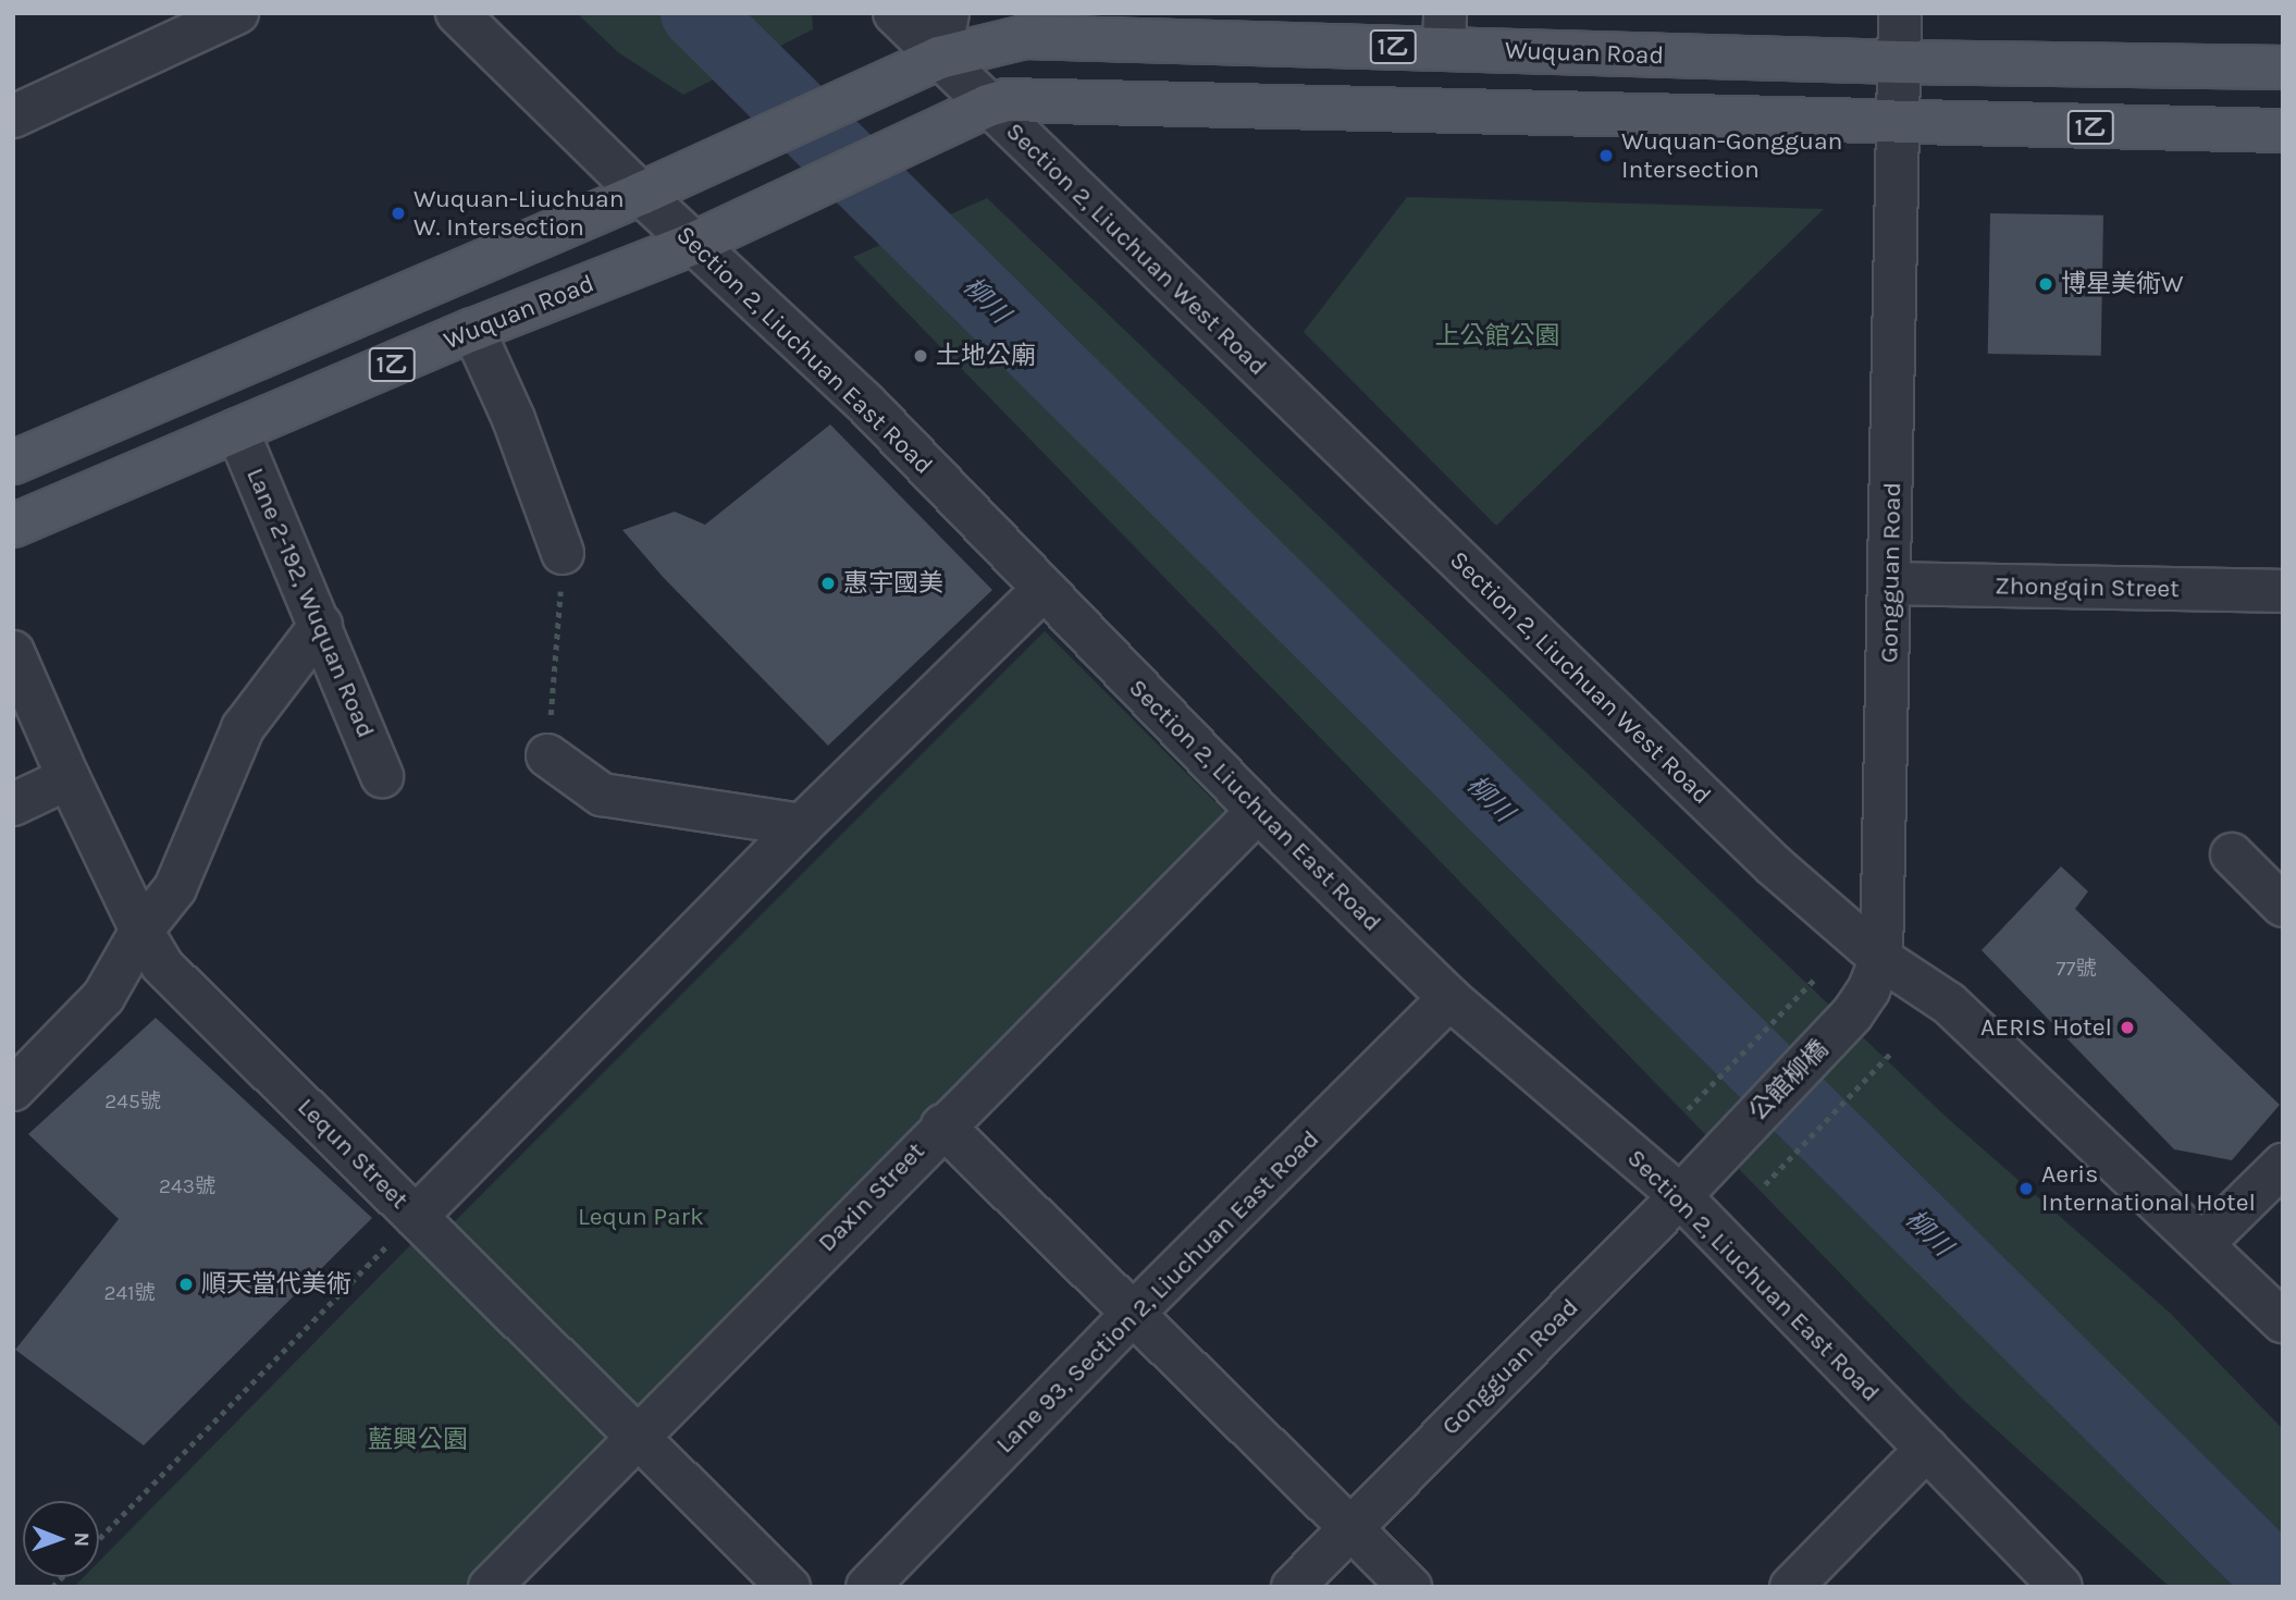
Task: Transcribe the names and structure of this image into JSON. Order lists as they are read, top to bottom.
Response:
{
  "streets": {
    "main road": ["1乙", "Wuquan Road"],
    "street": [
      "Section 2, Liuchuan West Road",
      "Section 2, Liuchuan East Road",
      "Gongguan Road",
      "Zhongqin Street",
      "Lane 2-192, Wuquan Road",
      "公館柳橋",
      "Lequn Street",
      "Daxin Street",
      "Lane 93, Section 2, Liuchuan East Road"
    ]
  },
  "crossings": [
    ["1乙", "Wuquan Road"],
    ["1乙", "Section 2, Liuchuan West Road"],
    ["1乙", "Section 2, Liuchuan East Road"],
    ["1乙", "Gongguan Road"],
    ["Wuquan Road", "Section 2, Liuchuan West Road"],
    ["Wuquan Road", "Section 2, Liuchuan East Road"],
    ["Wuquan Road", "Gongguan Road"],
    ["Wuquan Road", "Lane 2-192, Wuquan Road"],
    ["Section 2, Liuchuan West Road", "Gongguan Road"],
    ["Section 2, Liuchuan East Road", "Gongguan Road"],
    ["Section 2, Liuchuan East Road", "Daxin Street"],
    ["Section 2, Liuchuan East Road", "Lane 93, Section 2, Liuchuan East Road"],
    ["Gongguan Road", "Zhongqin Street"],
    ["Gongguan Road", "公館柳橋"],
    ["Lequn Street", "Daxin Street"]
  ],
  "water": ["柳川"],
  "parks": ["上公館公園", "Lequn Park", "藍興公園"],
  "places": [
    "Wuquan-Gongguan Intersection",
    "Wuquan-Liuchuan W. Intersection",
    "博星美術W",
    "土地公廟",
    "惠宇國美",
    "AERIS Hotel",
    "Aeris International Hotel",
    "順天當代美術"
  ],
  "house_numbers": [
    "77號",
    "245號",
    "243號",
    "241號"
  ],
  "north": "right"
}
